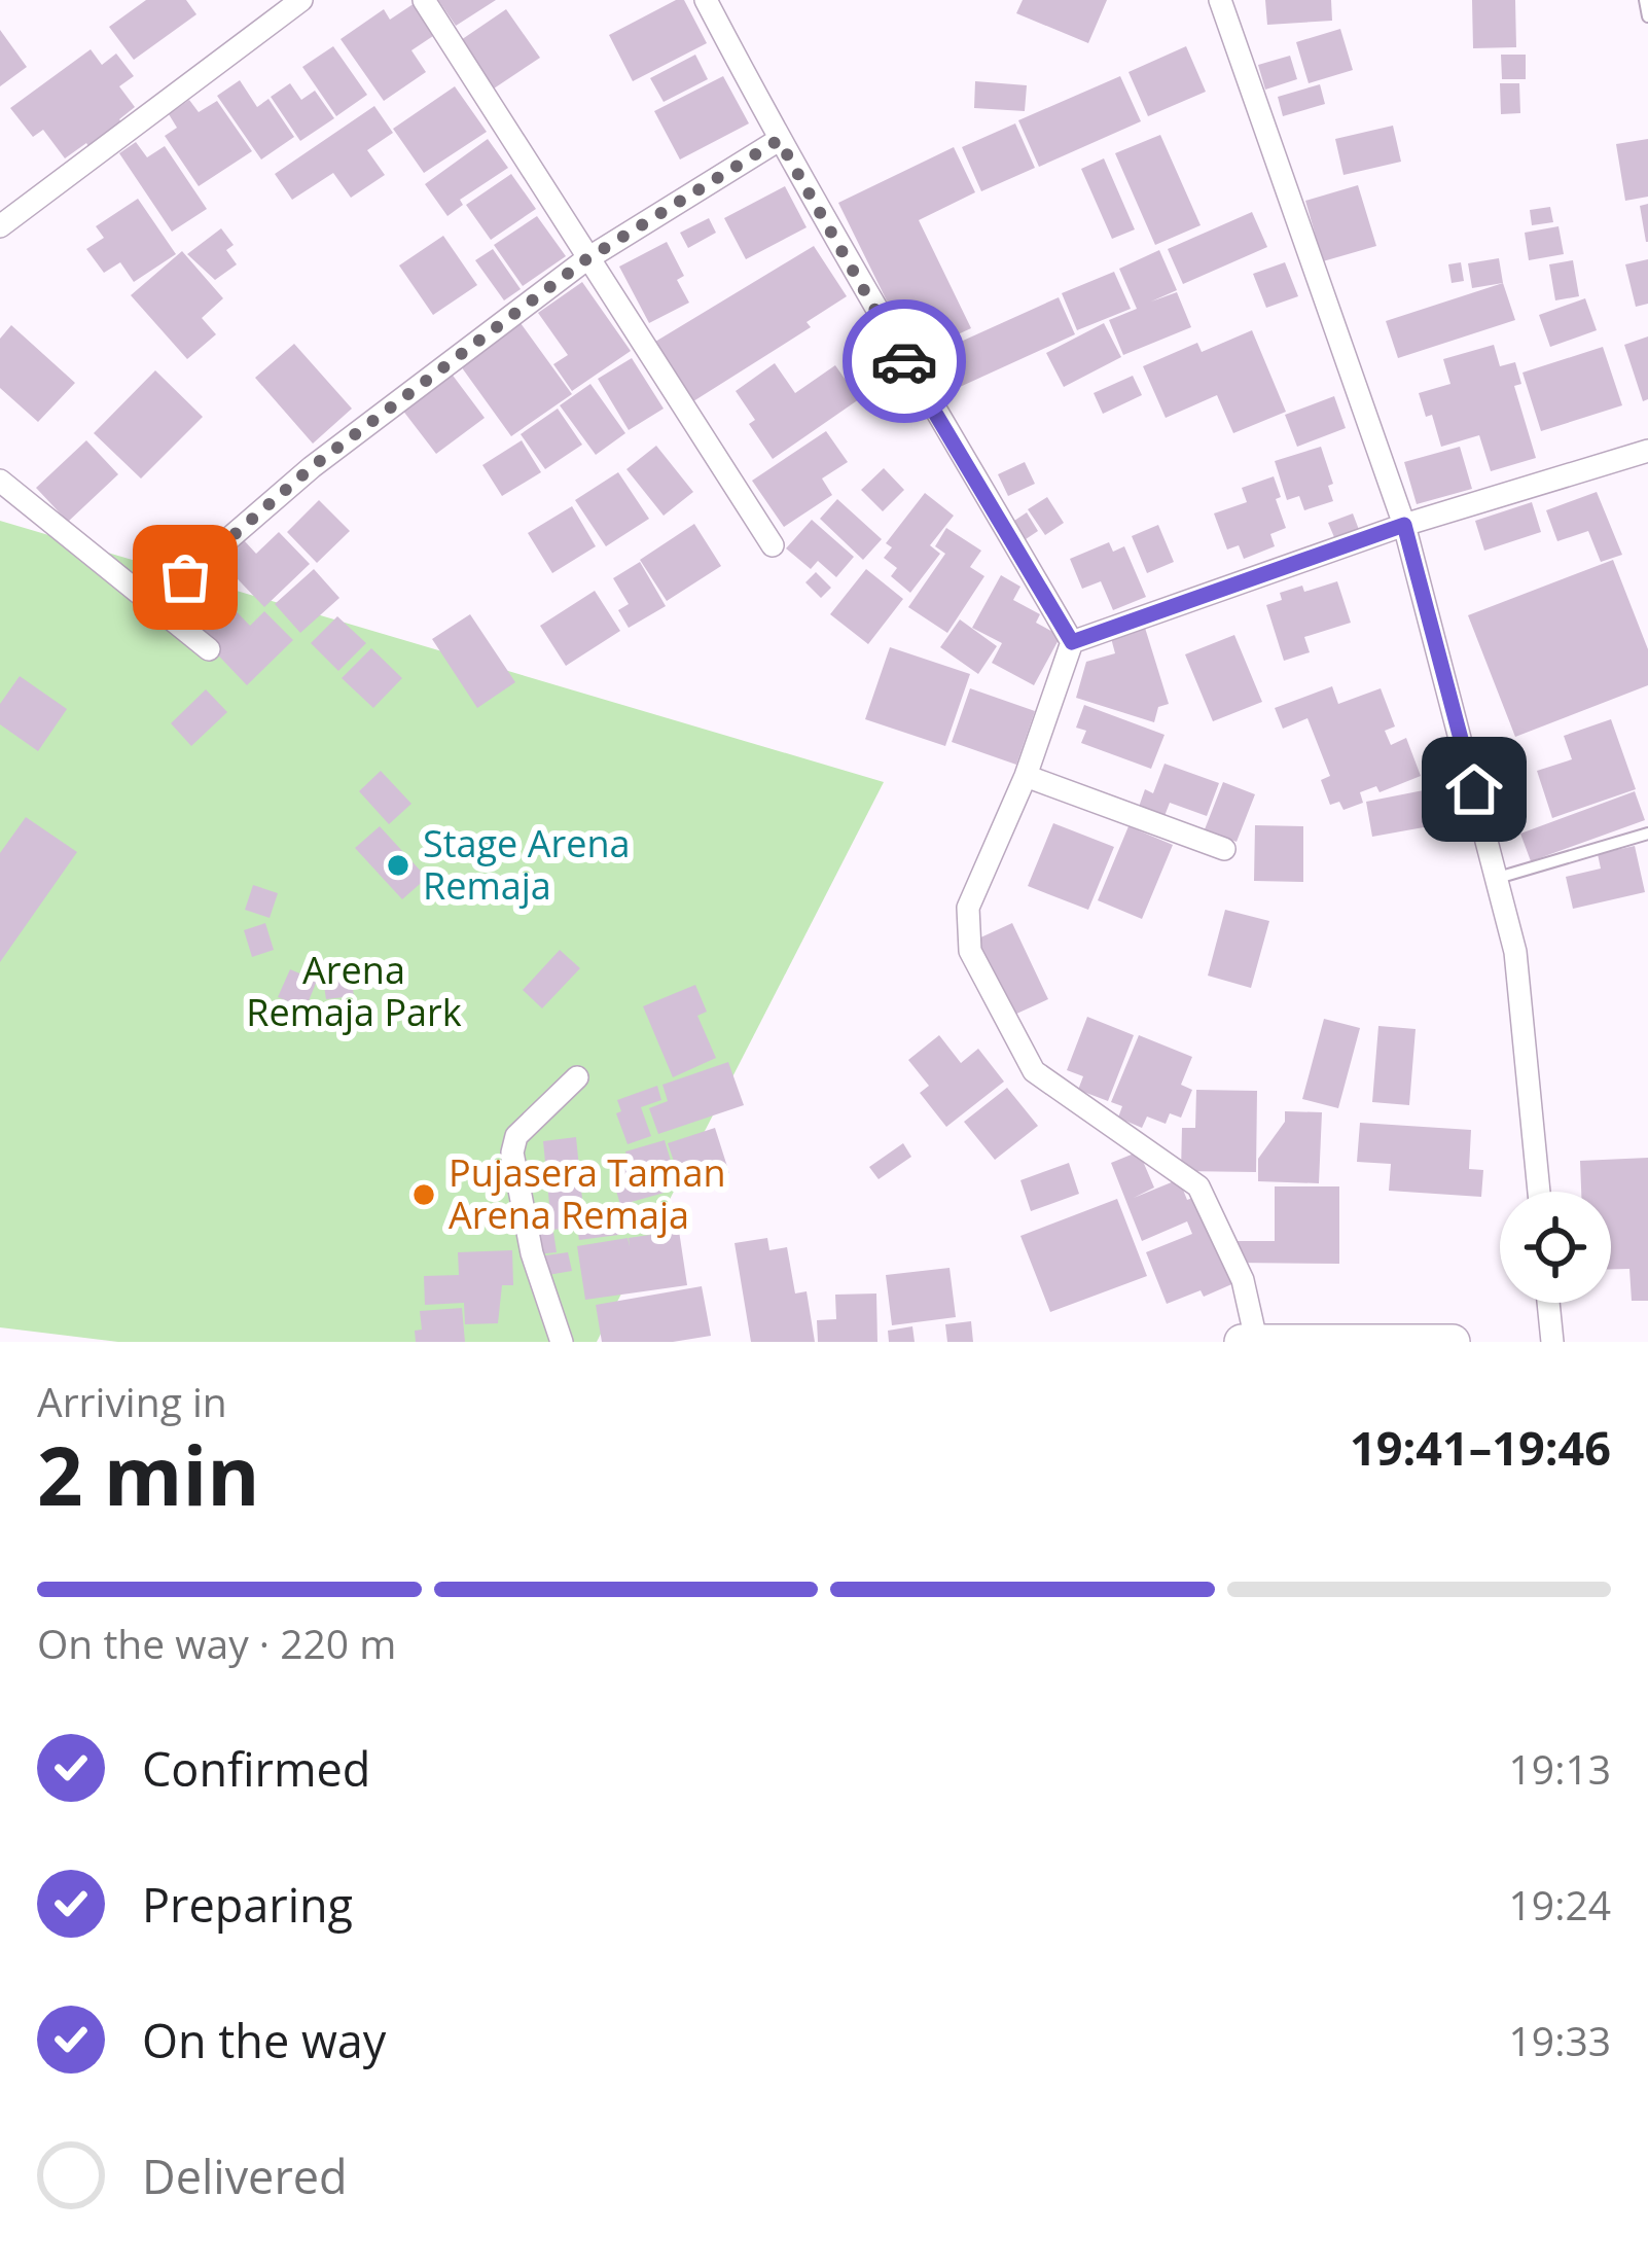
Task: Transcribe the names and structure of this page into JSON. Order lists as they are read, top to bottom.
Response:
{
  "parks": ["Arena Remaja Park"],
  "places": ["Stage Arena Remaja", "Pujasera Taman Arena Remaja"],
  "page": {
    "heading": ["2 min", "Arriving in", "19:41–19:46"],
    "bar": "On the way · 220 m",
    "list": [
      ["Confirmed", "19:13"],
      ["Preparing", "19:24"],
      ["On the way", "19:33"],
      "Delivered"
    ]
  }
}
